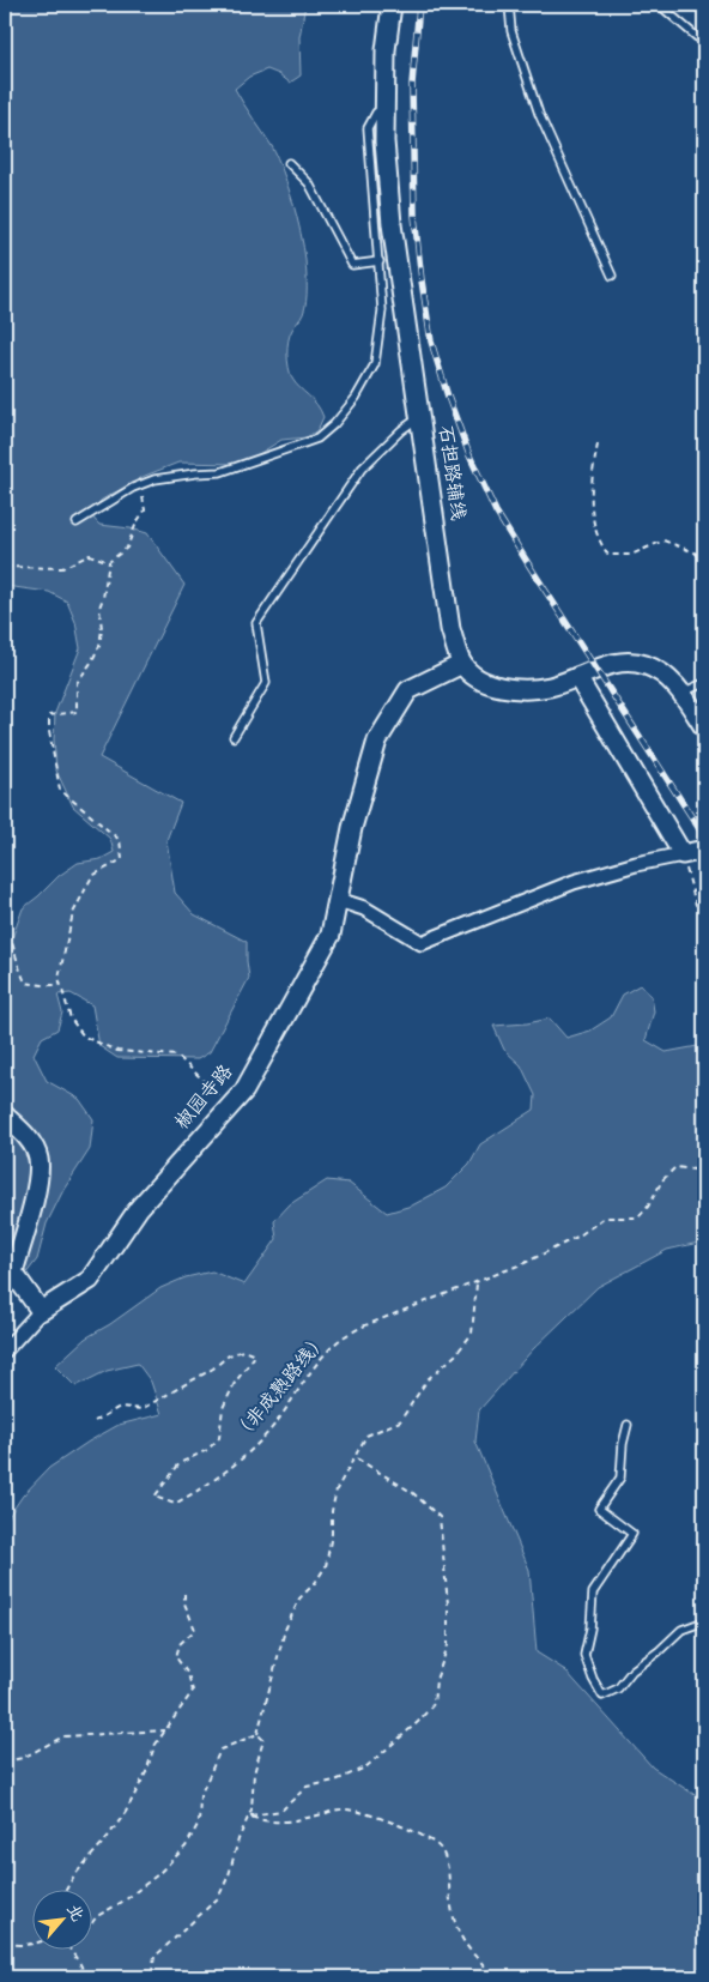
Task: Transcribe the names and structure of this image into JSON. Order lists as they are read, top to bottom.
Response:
{
  "streets": {
    "main road": ["石担路辅线", "椒园寺路"],
    "path": ["（非成熟路线）"]
  },
  "crossings": [
    ["石担路辅线", "椒园寺路"]
  ],
  "north": "top right"
}
